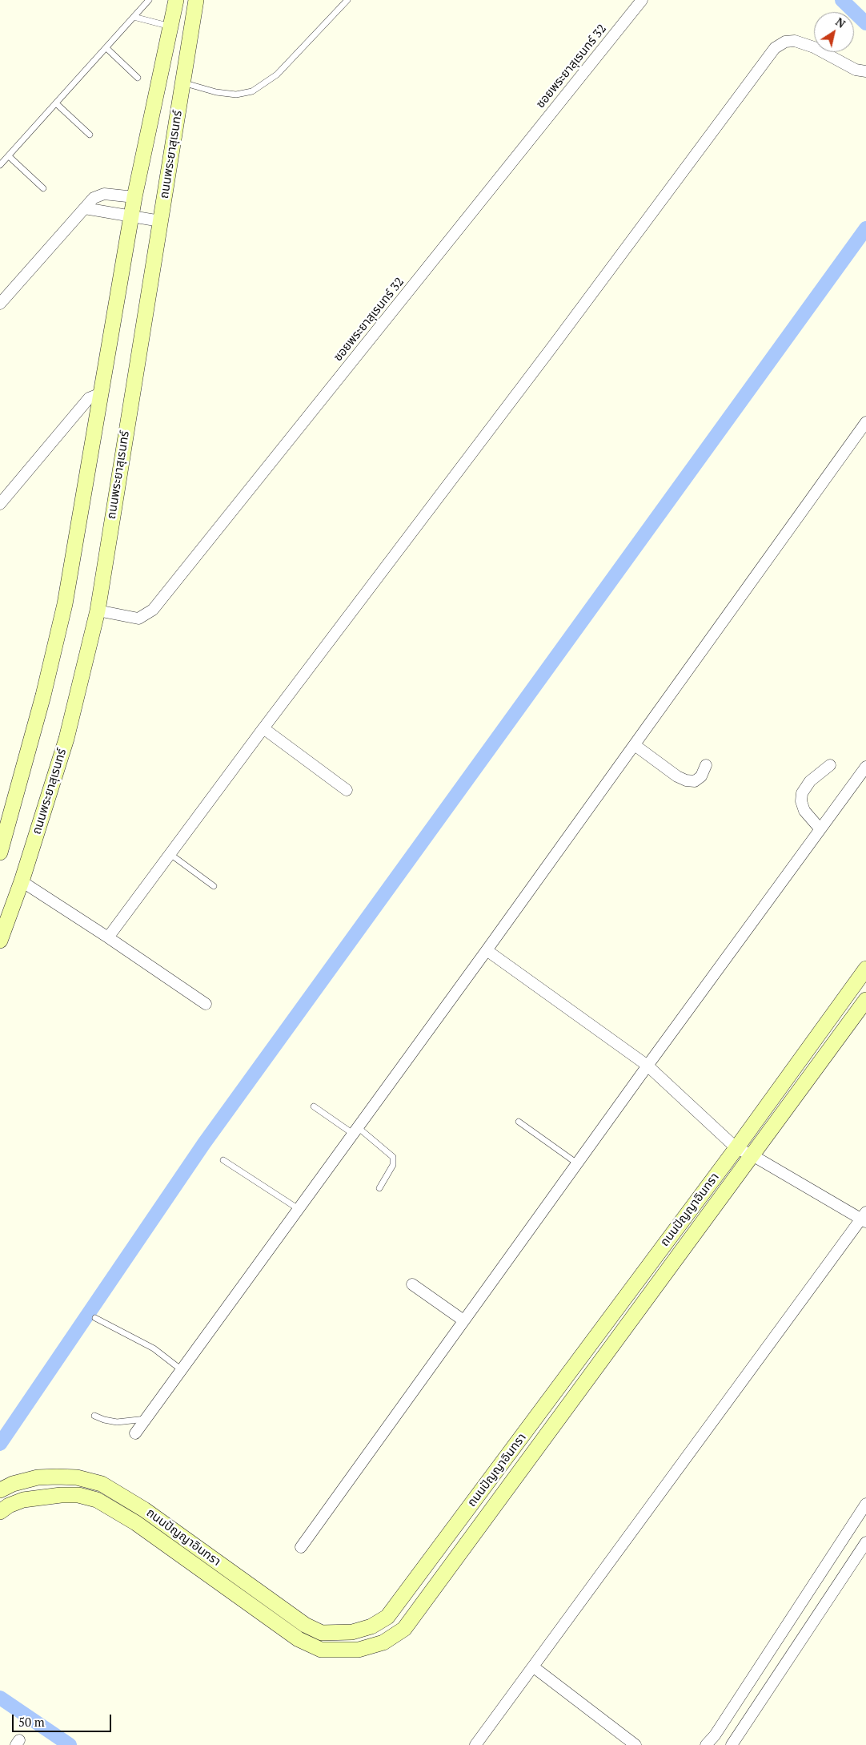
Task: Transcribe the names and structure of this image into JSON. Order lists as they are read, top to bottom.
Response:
{
  "streets": {
    "street": ["ซอยพระยาสุเรนทร์ 32", "ถนนพระยาสุเรนทร์", "ถนนปัญญาอินทรา"]
  },
  "crossings": [
    ["ซอยพระยาสุเรนทร์ 32", "ถนนพระยาสุเรนทร์"]
  ],
  "scale_bar": "50 m",
  "north": "top right"
}
